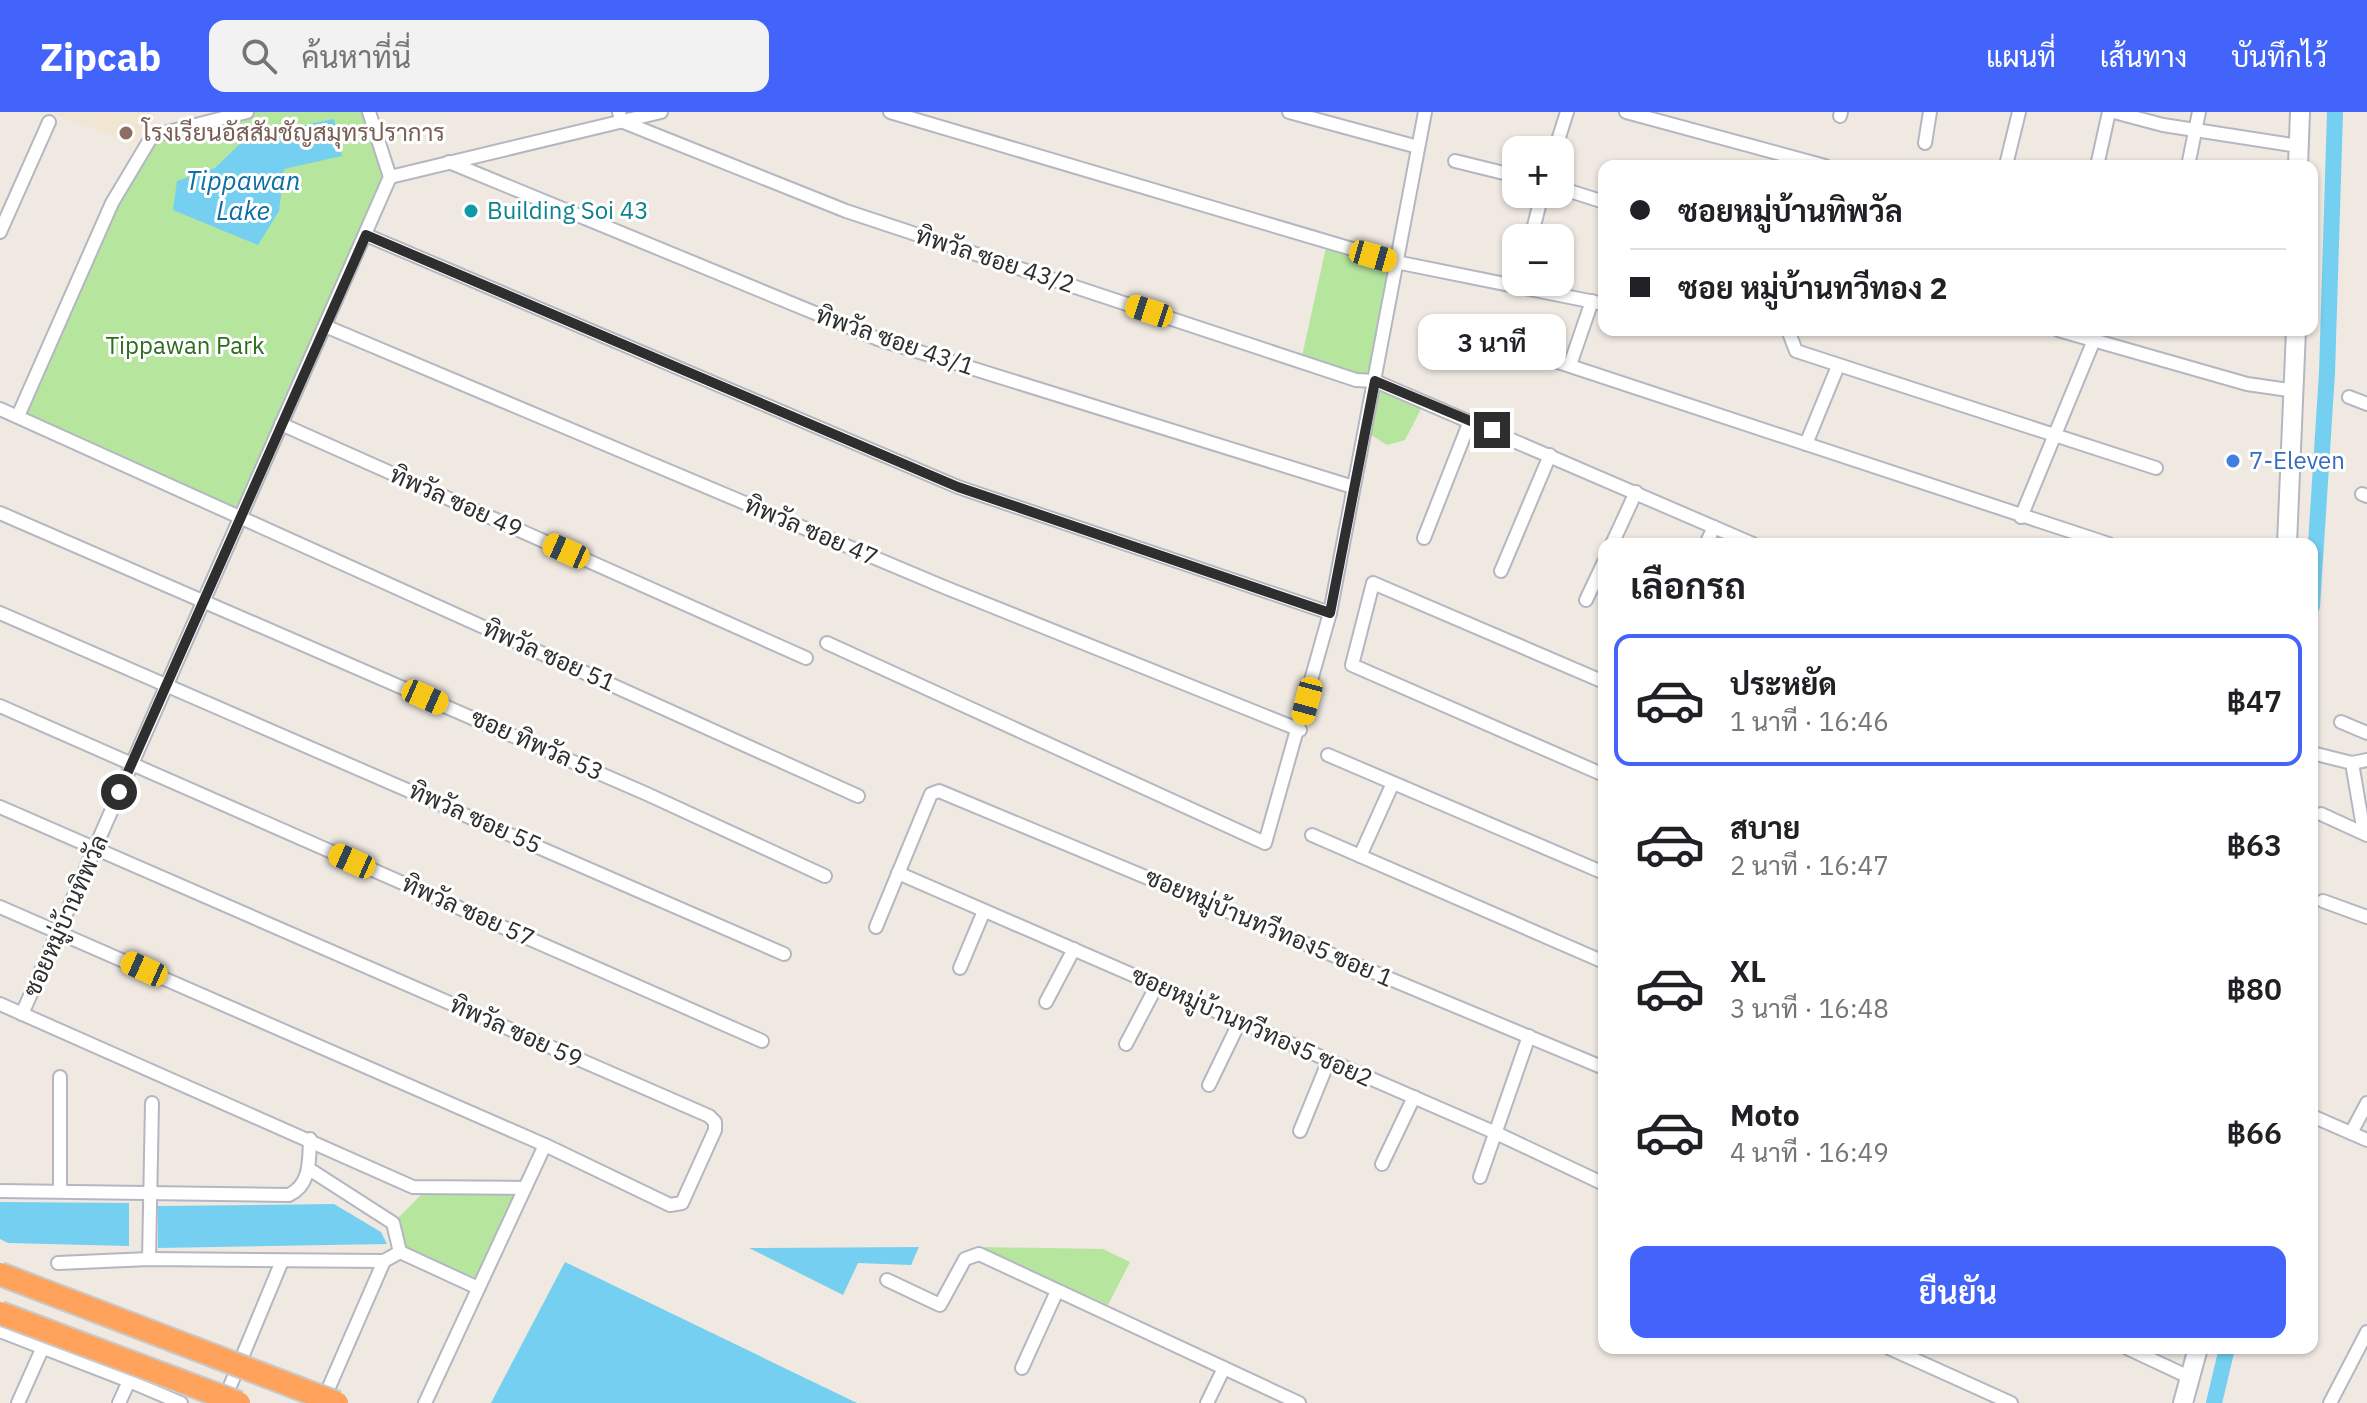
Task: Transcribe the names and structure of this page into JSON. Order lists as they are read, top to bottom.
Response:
{
  "streets": {
    "street": [
      "ทิพวัล ซอย 43/2",
      "ทิพวัล ซอย 43/1",
      "ทิพวัล ซอย 49",
      "ทิพวัล ซอย 47",
      "ทิพวัล ซอย 51",
      "ซอย ทิพวัล 53",
      "ทิพวัล ซอย 55",
      "ทิพวัล ซอย 57",
      "ซอยหมู่บ้านทิพวัล",
      "ซอยหมู่บ้านทวีทอง5 ซอย 1",
      "ซอยหมู่บ้านทวีทอง5 ซอย2",
      "ทิพวัล ซอย 59"
    ]
  },
  "crossings": [
    ["ทิพวัล ซอย 49", "ซอยหมู่บ้านทิพวัล"],
    ["ทิพวัล ซอย 47", "ซอยหมู่บ้านทิพวัล"],
    ["ทิพวัล ซอย 51", "ซอยหมู่บ้านทิพวัล"],
    ["ซอย ทิพวัล 53", "ซอยหมู่บ้านทิพวัล"],
    ["ทิพวัล ซอย 55", "ซอยหมู่บ้านทิพวัล"],
    ["ทิพวัล ซอย 57", "ซอยหมู่บ้านทิพวัล"],
    ["ซอยหมู่บ้านทิพวัล", "ทิพวัล ซอย 59"],
    ["ซอยหมู่บ้านทวีทอง5 ซอย 1", "ซอยหมู่บ้านทวีทอง5 ซอย2"]
  ],
  "water": ["Tippawan Lake"],
  "parks": ["Tippawan Park"],
  "places": ["โรงเรียนอัสสัมชัญสมุทรปราการ", "Building Soi 43", "7-Eleven"],
  "page": {
    "header": "Zipcab",
    "search": "ค้นหาที่นี่",
    "nav": ["แผนที่", "เส้นทาง", "บันทึกไว้"],
    "map_buttons": ["+", "−"],
    "banner": ["ซอยหมู่บ้านทิพวัล", "ซอย หมู่บ้านทวีทอง 2"],
    "bubble": "3 นาที",
    "heading": "เลือกรถ",
    "list": [
      {
        "name": "ประหยัด",
        "note": "1 นาที · 16:46",
        "value": "฿47"
      },
      {
        "name": "สบาย",
        "note": "2 นาที · 16:47",
        "value": "฿63"
      },
      {
        "name": "XL",
        "note": "3 นาที · 16:48",
        "value": "฿80"
      },
      {
        "name": "Moto",
        "note": "4 นาที · 16:49",
        "value": "฿66"
      }
    ],
    "buttons": "ยืนยัน"
  }
}
